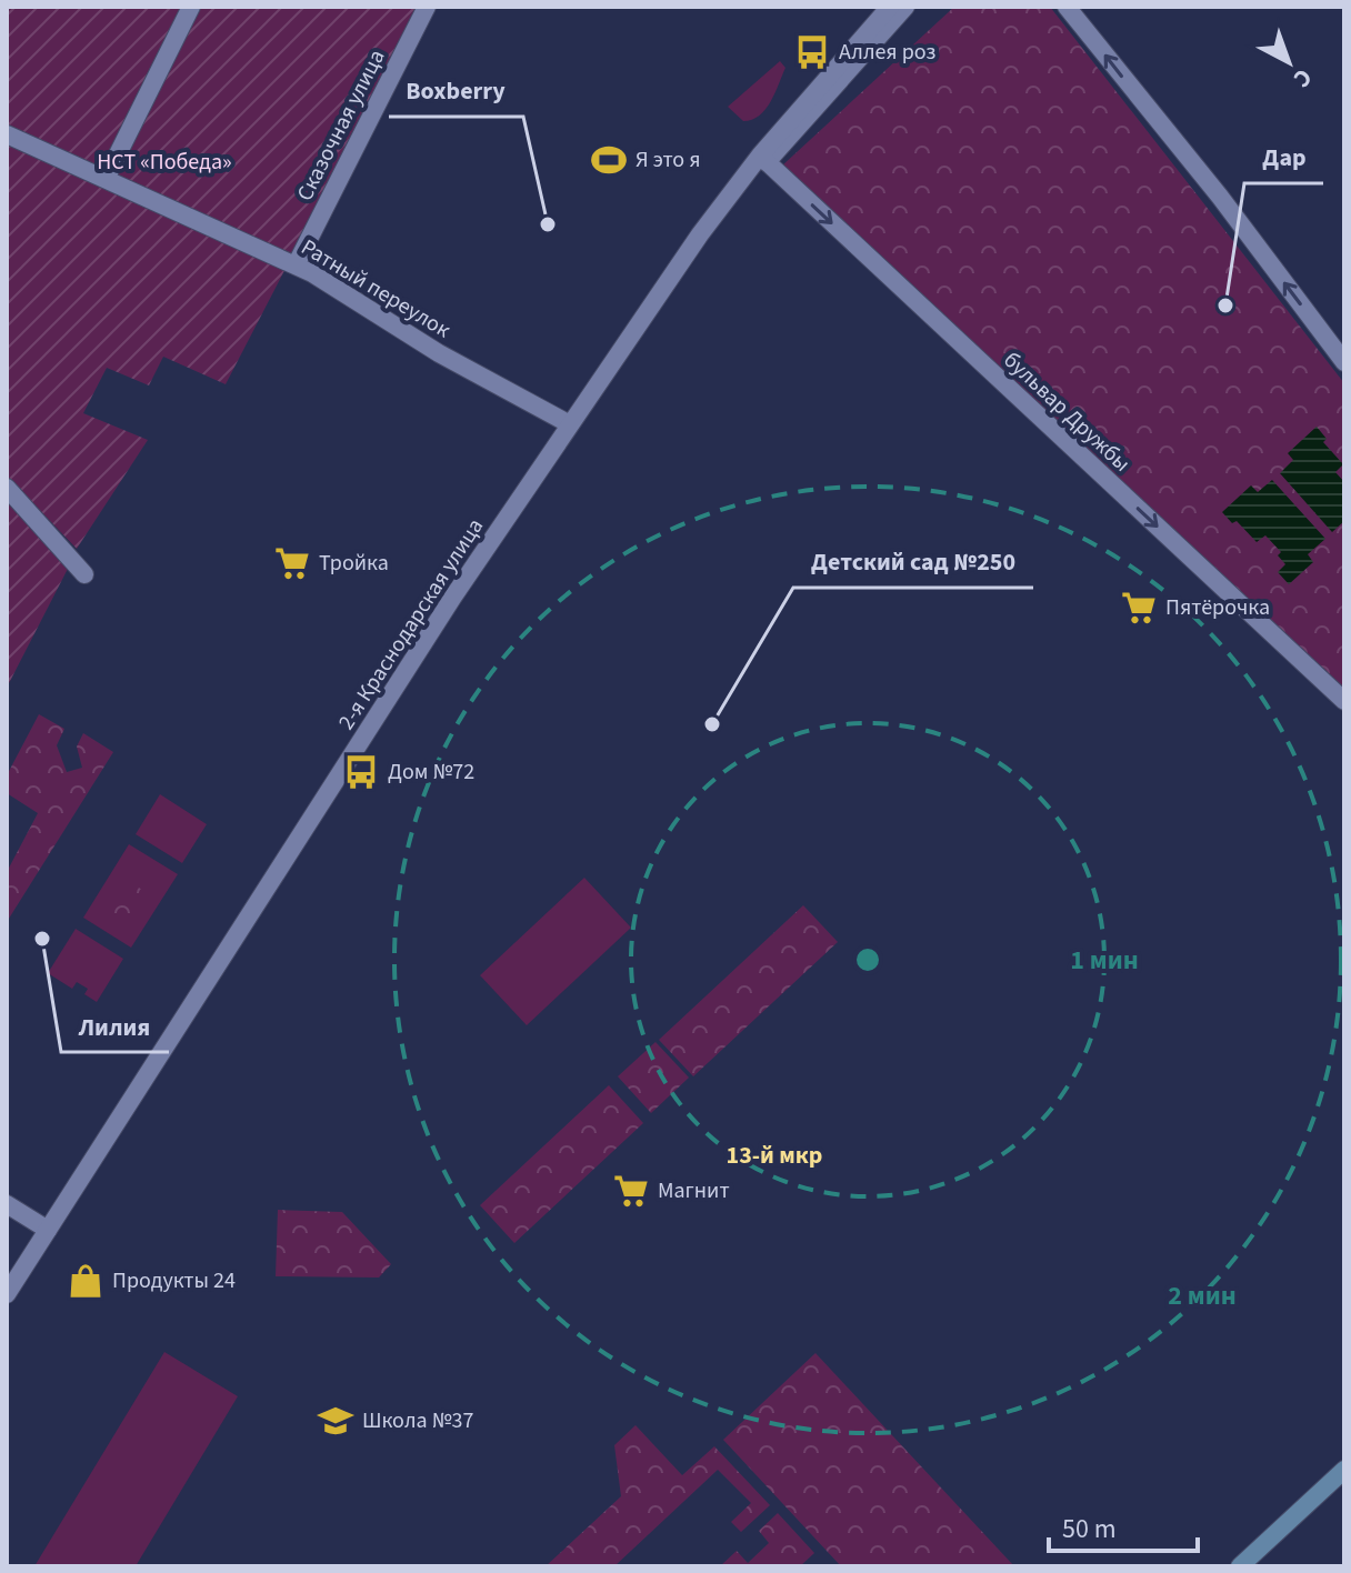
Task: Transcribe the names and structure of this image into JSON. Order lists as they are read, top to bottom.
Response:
{
  "streets": {
    "street": [
      "Сказочная улица",
      "Ратный переулок",
      "бульвар Дружбы",
      "2-я Краснодарская улица"
    ]
  },
  "crossings": [
    ["Сказочная улица", "Ратный переулок"],
    ["Ратный переулок", "2-я Краснодарская улица"],
    ["бульвар Дружбы", "2-я Краснодарская улица"]
  ],
  "one_way": ["бульвар Дружбы"],
  "districts": ["13-й мкр"],
  "parks": ["НСТ «Победа»"],
  "places": {
    "bus stop": ["Аллея роз", "Дом №72"],
    "sports": ["Я это я"],
    "other": [
      "Boxberry",
      "Дар",
      "Детский сад №250",
      "Лилия"
    ],
    "supermarket": ["Тройка", "Пятёрочка", "Магнит"],
    "shop": ["Продукты 24"],
    "school or university": ["Школа №37"]
  },
  "scale_bar": "50 m",
  "north": "bottom right",
  "rings": ["1 мин", "2 мин"]
}
